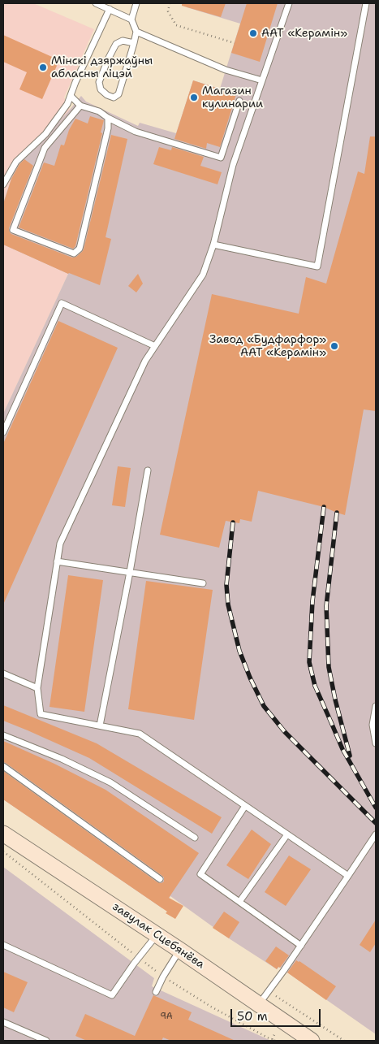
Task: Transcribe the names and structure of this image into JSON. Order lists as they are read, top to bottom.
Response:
{
  "streets": {
    "street": ["завулак Сцебянёва"]
  },
  "places": [
    "ААТ «Керамін»",
    "Мінскі дзяржаўны абласны ліцэй",
    "Магазин кулинарии",
    "Завод «Будфарфор» ААТ «Керамін»"
  ],
  "house_numbers": ["9А"],
  "scale_bar": "50 m"
}
